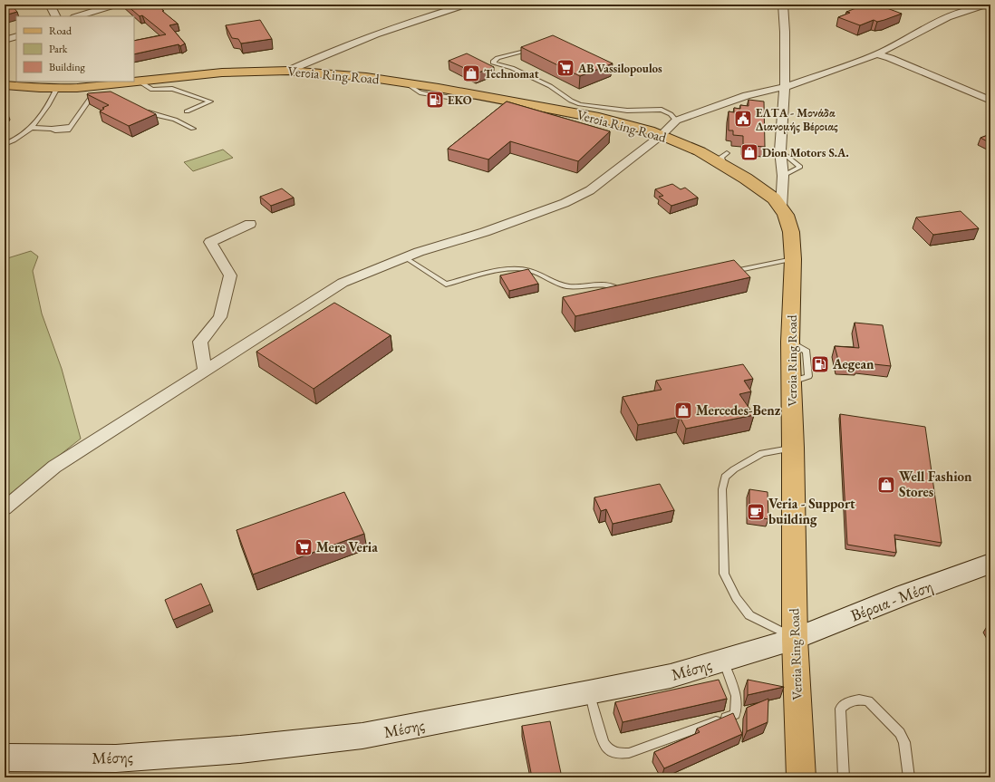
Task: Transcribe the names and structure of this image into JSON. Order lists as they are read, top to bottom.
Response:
{
  "streets": {
    "main road": ["Verοia Ring Road"],
    "street": ["Βέροια - Μέση", "Μέσης"]
  },
  "crossings": [
    ["Verοia Ring Road", "Βέροια - Μέση"],
    ["Verοia Ring Road", "Μέσης"],
    ["Βέροια - Μέση", "Μέσης"]
  ],
  "places": {
    "supermarket": ["AB Vassilopoulos", "Mere Veria"],
    "shop": [
      "Technomat",
      "Dion Motors S.A.",
      "Mercedes-Benz",
      "Well Fashion Stores"
    ],
    "fuel station": ["EKO", "Aegean"],
    "public building": ["ΕΛΤΑ - Μονάδα Διανομής Βέροιας"],
    "cafe": ["Veria - Support building"]
  },
  "legend": ["Road", "Park", "Building"]
}
